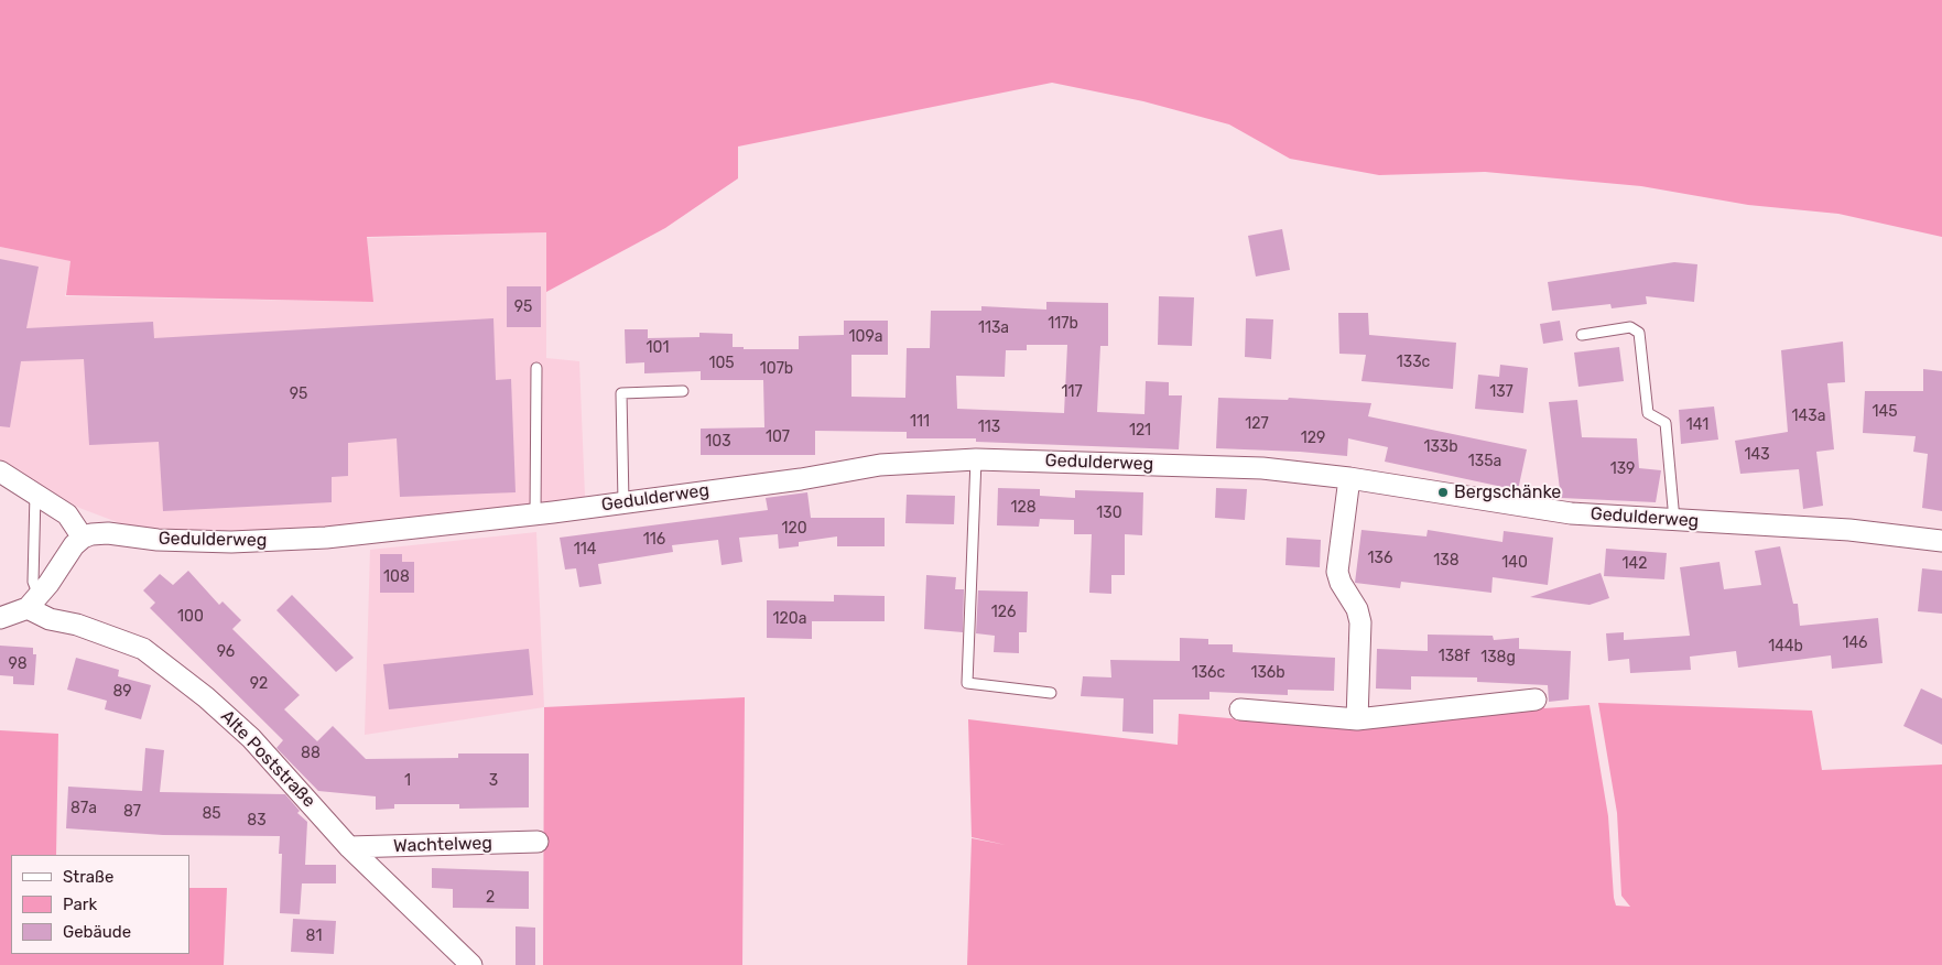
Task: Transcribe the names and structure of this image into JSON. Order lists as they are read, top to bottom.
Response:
{
  "streets": {
    "street": ["Gedulderweg", "Alte Poststraße", "Wachtelweg"]
  },
  "crossings": [
    ["Alte Poststraße", "Wachtelweg"]
  ],
  "places": ["Bergschänke"],
  "house_numbers": [
    "95",
    "117b",
    "113a",
    "109a",
    "101",
    "133c",
    "105",
    "107b",
    "117",
    "137",
    "95",
    "145",
    "143a",
    "111",
    "127",
    "141",
    "113",
    "121",
    "107",
    "129",
    "103",
    "133b",
    "143",
    "135a",
    "139",
    "128",
    "130",
    "120",
    "116",
    "114",
    "136",
    "138",
    "140",
    "142",
    "108",
    "126",
    "100",
    "120a",
    "146",
    "144b",
    "96",
    "138f",
    "138g",
    "98",
    "136c",
    "136b",
    "92",
    "89",
    "88",
    "1",
    "3",
    "87a",
    "87",
    "85",
    "83",
    "2",
    "81"
  ],
  "legend": ["Straße", "Park", "Gebäude"]
}
